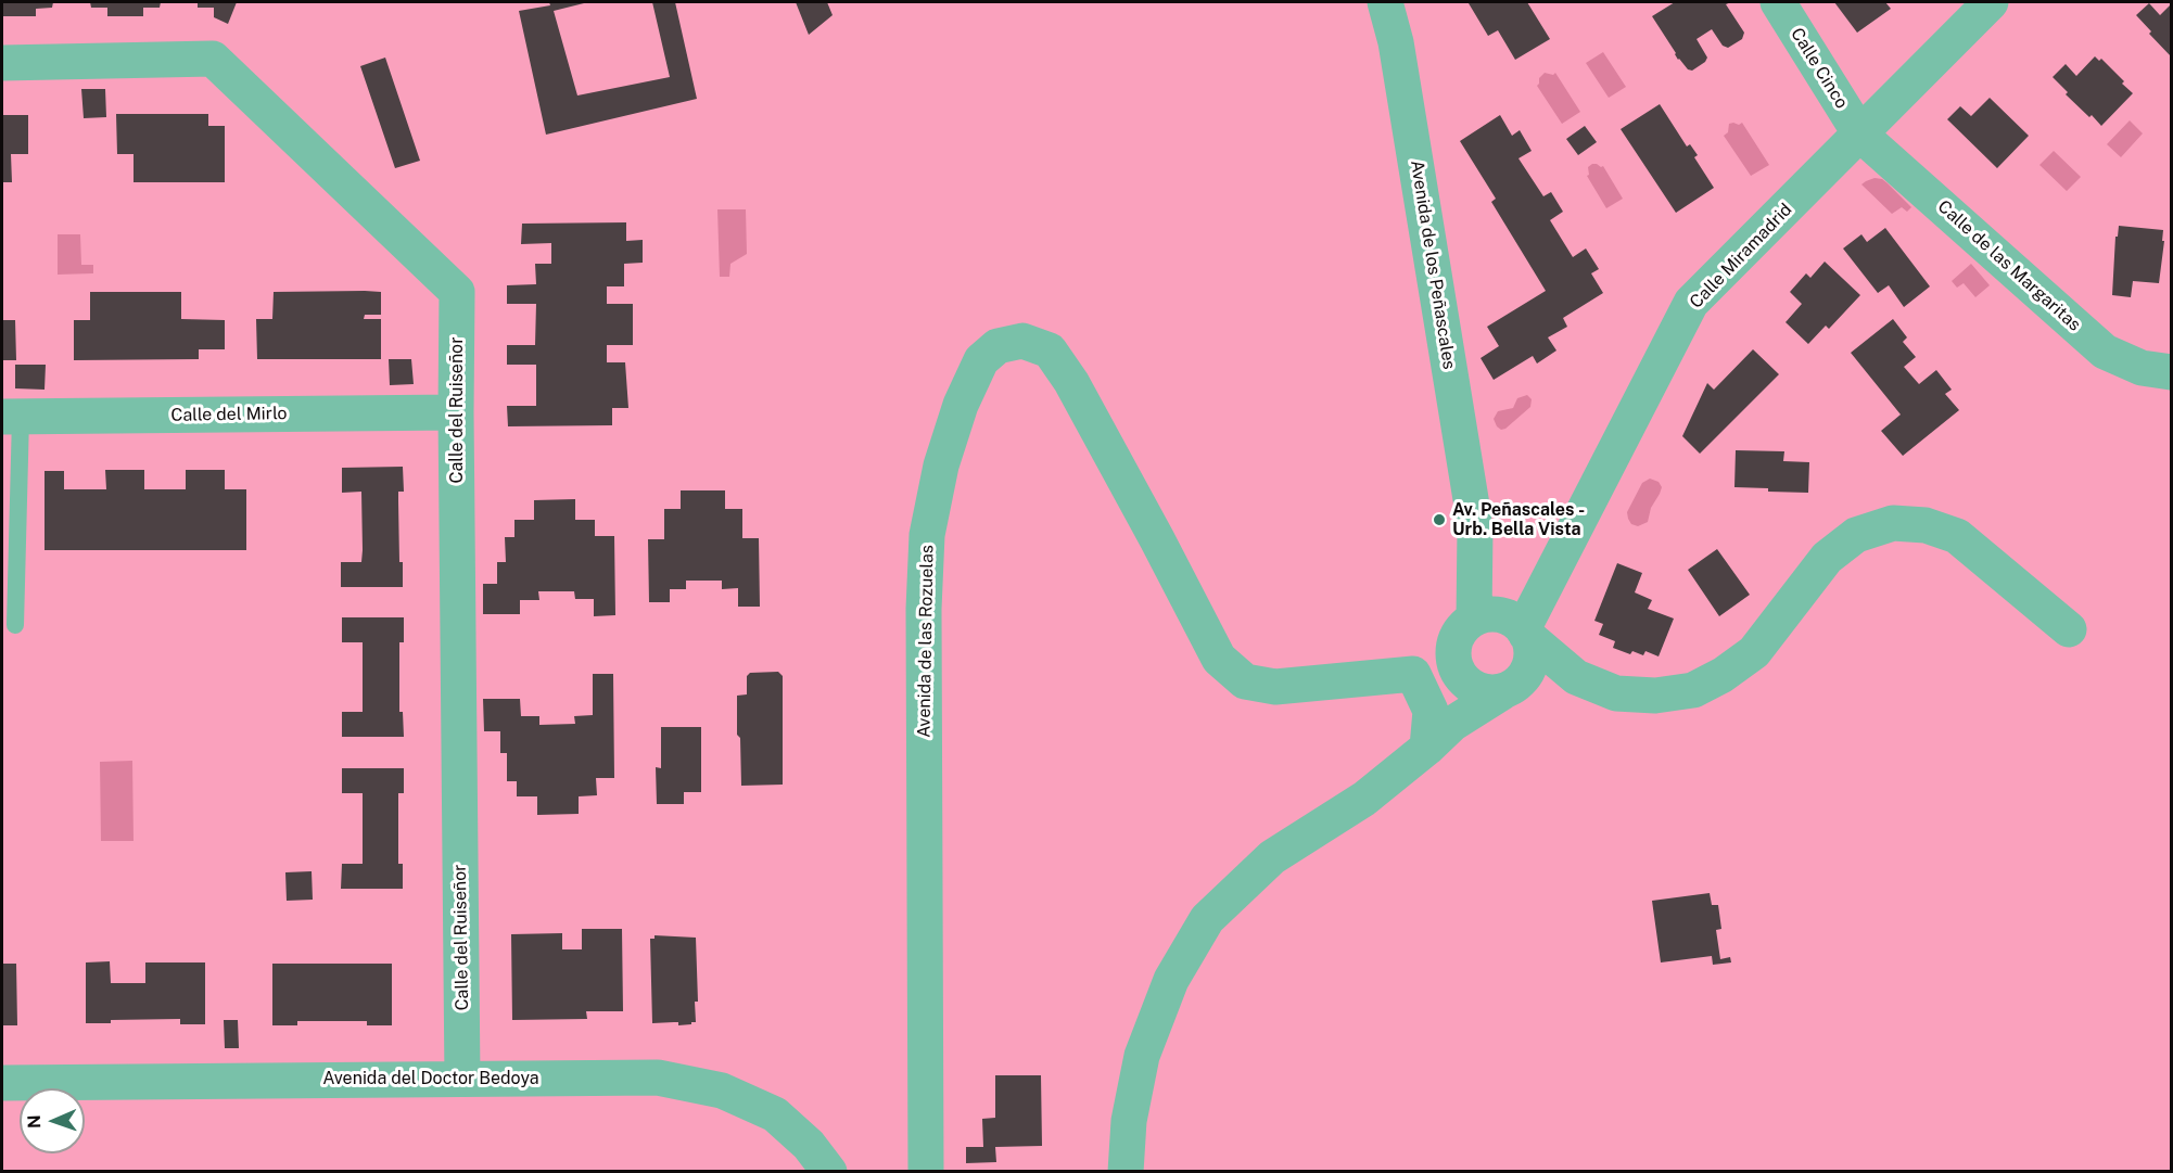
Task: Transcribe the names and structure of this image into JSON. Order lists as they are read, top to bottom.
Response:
{
  "streets": {
    "street": [
      "Calle Cinco",
      "Calle Miramadrid",
      "Avenida de los Peñascales",
      "Calle de las Margaritas",
      "Calle del Ruiseñor",
      "Calle del Mirlo",
      "Avenida de las Rozuelas",
      "Avenida del Doctor Bedoya"
    ]
  },
  "crossings": [
    ["Calle Cinco", "Calle Miramadrid"],
    ["Calle Cinco", "Calle de las Margaritas"],
    ["Calle Miramadrid", "Avenida de los Peñascales"],
    ["Calle Miramadrid", "Calle de las Margaritas"],
    ["Calle Miramadrid", "Avenida de las Rozuelas"],
    ["Avenida de los Peñascales", "Avenida de las Rozuelas"],
    ["Calle del Ruiseñor", "Calle del Mirlo"],
    ["Calle del Ruiseñor", "Avenida del Doctor Bedoya"]
  ],
  "places": ["Av. Peñascales - Urb. Bella Vista"],
  "north": "left"
}
